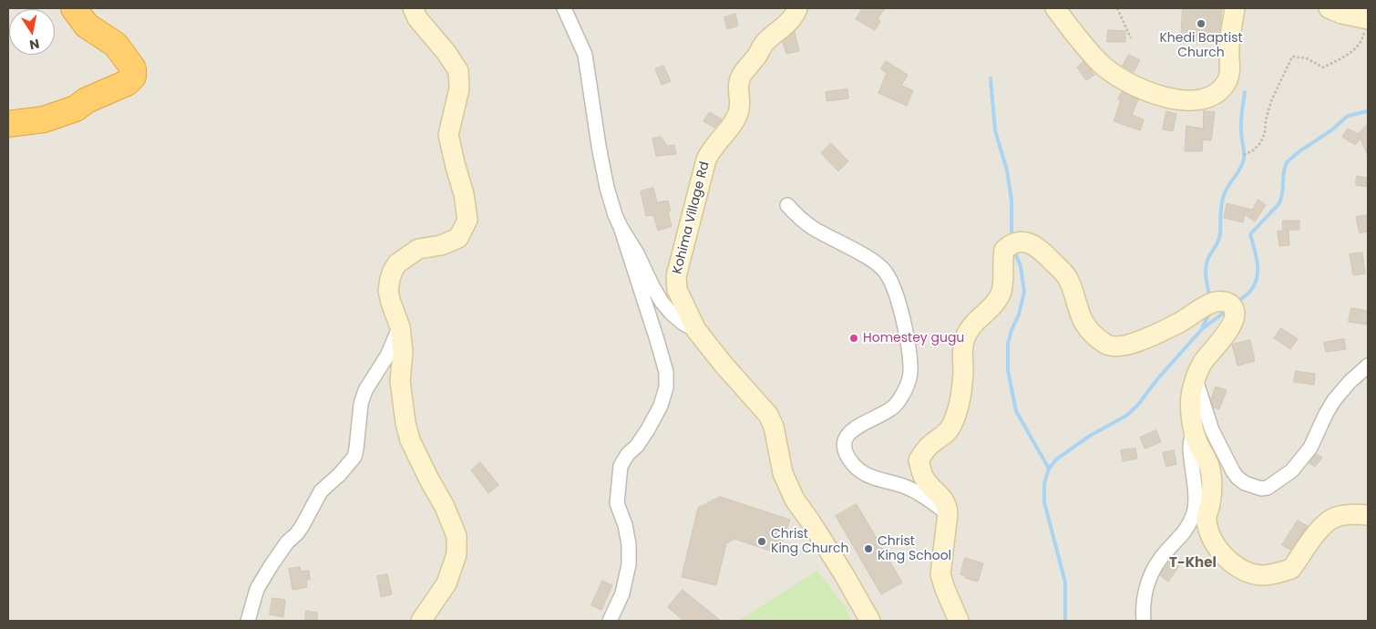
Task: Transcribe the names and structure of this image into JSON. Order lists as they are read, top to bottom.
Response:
{
  "streets": {
    "main road": ["Kohima Village Rd"]
  },
  "districts": ["T-Khel"],
  "places": [
    "Khedi Baptist Church",
    "Homestey gugu",
    "Christ King Church",
    "Christ King School"
  ],
  "north": "bottom"
}
